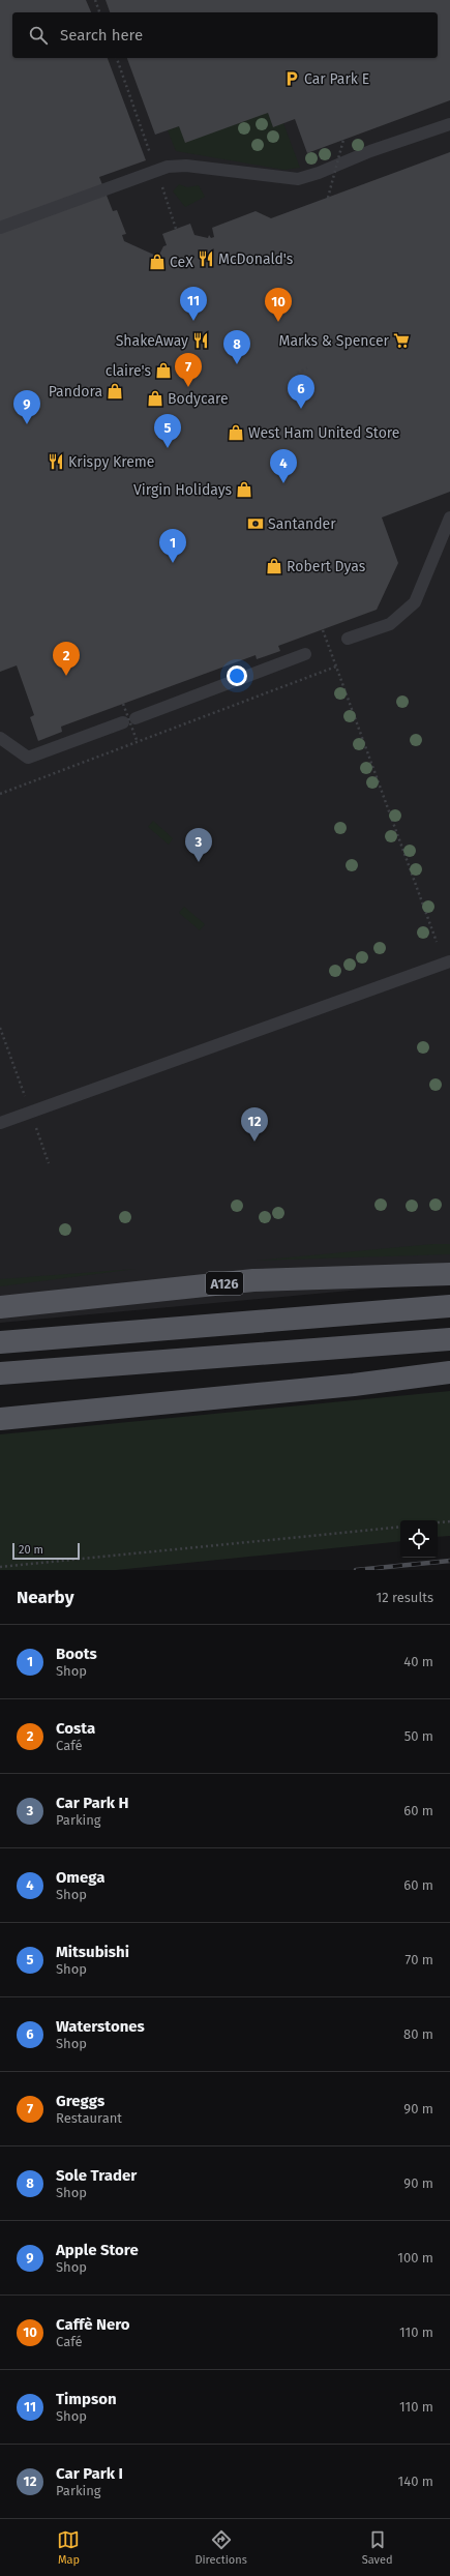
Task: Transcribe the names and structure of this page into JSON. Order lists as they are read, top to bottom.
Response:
{
  "streets": {
    "main road": ["A126"]
  },
  "places": {
    "parking": ["Car Park E"],
    "restaurant": ["McDonald's", "ShakeAway", "Krispy Kreme"],
    "shop": [
      "CeX",
      "claire's",
      "Pandora",
      "Bodycare",
      "West Ham United Store",
      "Virgin Holidays",
      "Robert Dyas"
    ],
    "supermarket": ["Marks & Spencer"],
    "bank": ["Santander"]
  },
  "scale_bar": "20 m",
  "page": {
    "search": "Search here",
    "pins": [
      "11",
      "10",
      "8",
      "7",
      "6",
      "9",
      "5",
      "4",
      "1",
      "2",
      "3",
      "12"
    ],
    "scale": "20 m",
    "heading": ["Nearby", "12 results"],
    "list": [
      {
        "mark": "1",
        "name": "Boots",
        "note": "Shop",
        "value": "40 m"
      },
      {
        "mark": "2",
        "name": "Costa",
        "note": "Café",
        "value": "50 m"
      },
      {
        "mark": "3",
        "name": "Car Park H",
        "note": "Parking",
        "value": "60 m"
      },
      {
        "mark": "4",
        "name": "Omega",
        "note": "Shop",
        "value": "60 m"
      },
      {
        "mark": "5",
        "name": "Mitsubishi",
        "note": "Shop",
        "value": "70 m"
      },
      {
        "mark": "6",
        "name": "Waterstones",
        "note": "Shop",
        "value": "80 m"
      },
      {
        "mark": "7",
        "name": "Greggs",
        "note": "Restaurant",
        "value": "90 m"
      },
      {
        "mark": "8",
        "name": "Sole Trader",
        "note": "Shop",
        "value": "90 m"
      },
      {
        "mark": "9",
        "name": "Apple Store",
        "note": "Shop",
        "value": "100 m"
      },
      {
        "mark": "10",
        "name": "Caffè Nero",
        "note": "Café",
        "value": "110 m"
      },
      {
        "mark": "11",
        "name": "Timpson",
        "note": "Shop",
        "value": "110 m"
      },
      {
        "mark": "12",
        "name": "Car Park I",
        "note": "Parking",
        "value": "140 m"
      }
    ],
    "nav": ["Map", "Directions", "Saved"]
  }
}
